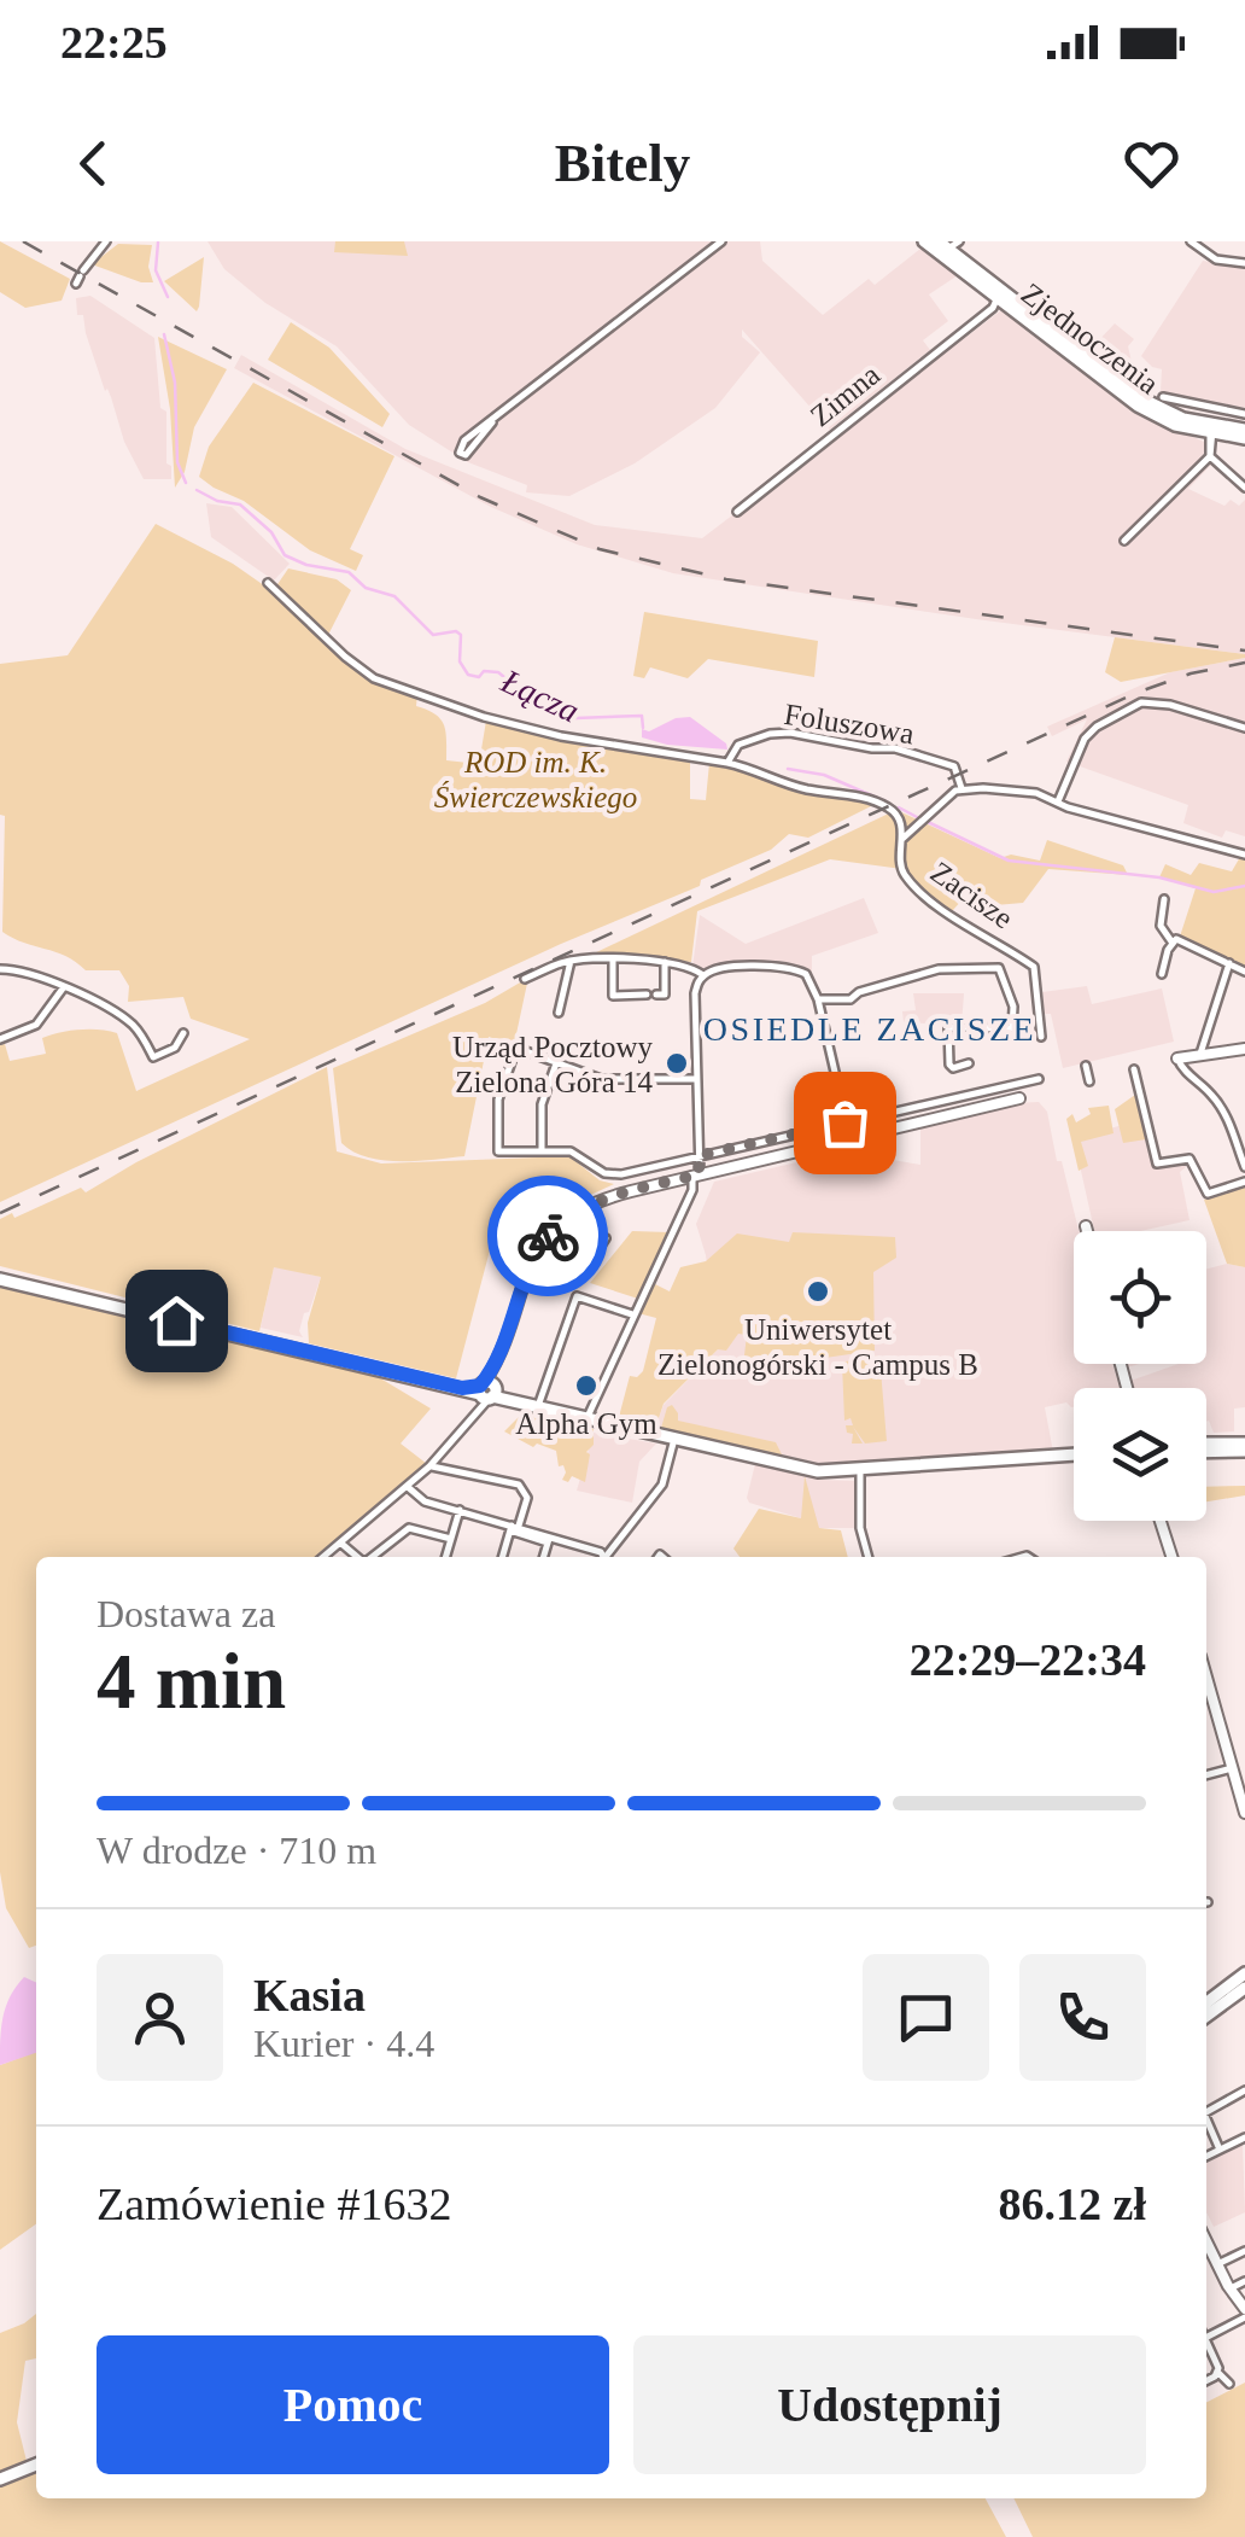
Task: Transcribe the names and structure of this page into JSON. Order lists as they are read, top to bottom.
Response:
{
  "streets": {
    "main road": ["Zjednoczenia"],
    "street": ["Zimna", "Foluszowa", "Zacisze"]
  },
  "crossings": [
    ["Zjednoczenia", "Zimna"],
    ["Foluszowa", "Zacisze"]
  ],
  "districts": ["OSIEDLE ZACISZE"],
  "water": ["Łącza"],
  "parks": ["ROD im. K. Świerczewskiego"],
  "places": ["Urząd Pocztowy Zielona Góra 14", "Uniwersytet Zielonogórski - Campus B", "Alpha Gym"],
  "page": {
    "status": "22:25",
    "header": "Bitely",
    "heading": ["4 min", "Dostawa za", "22:29–22:34"],
    "panel": [
      "Kasia",
      "Kurier · 4.4",
      "Zamówienie #1632",
      "86.12 zł"
    ],
    "bar": "W drodze · 710 m",
    "buttons": ["Pomoc", "Udostępnij"]
  }
}
